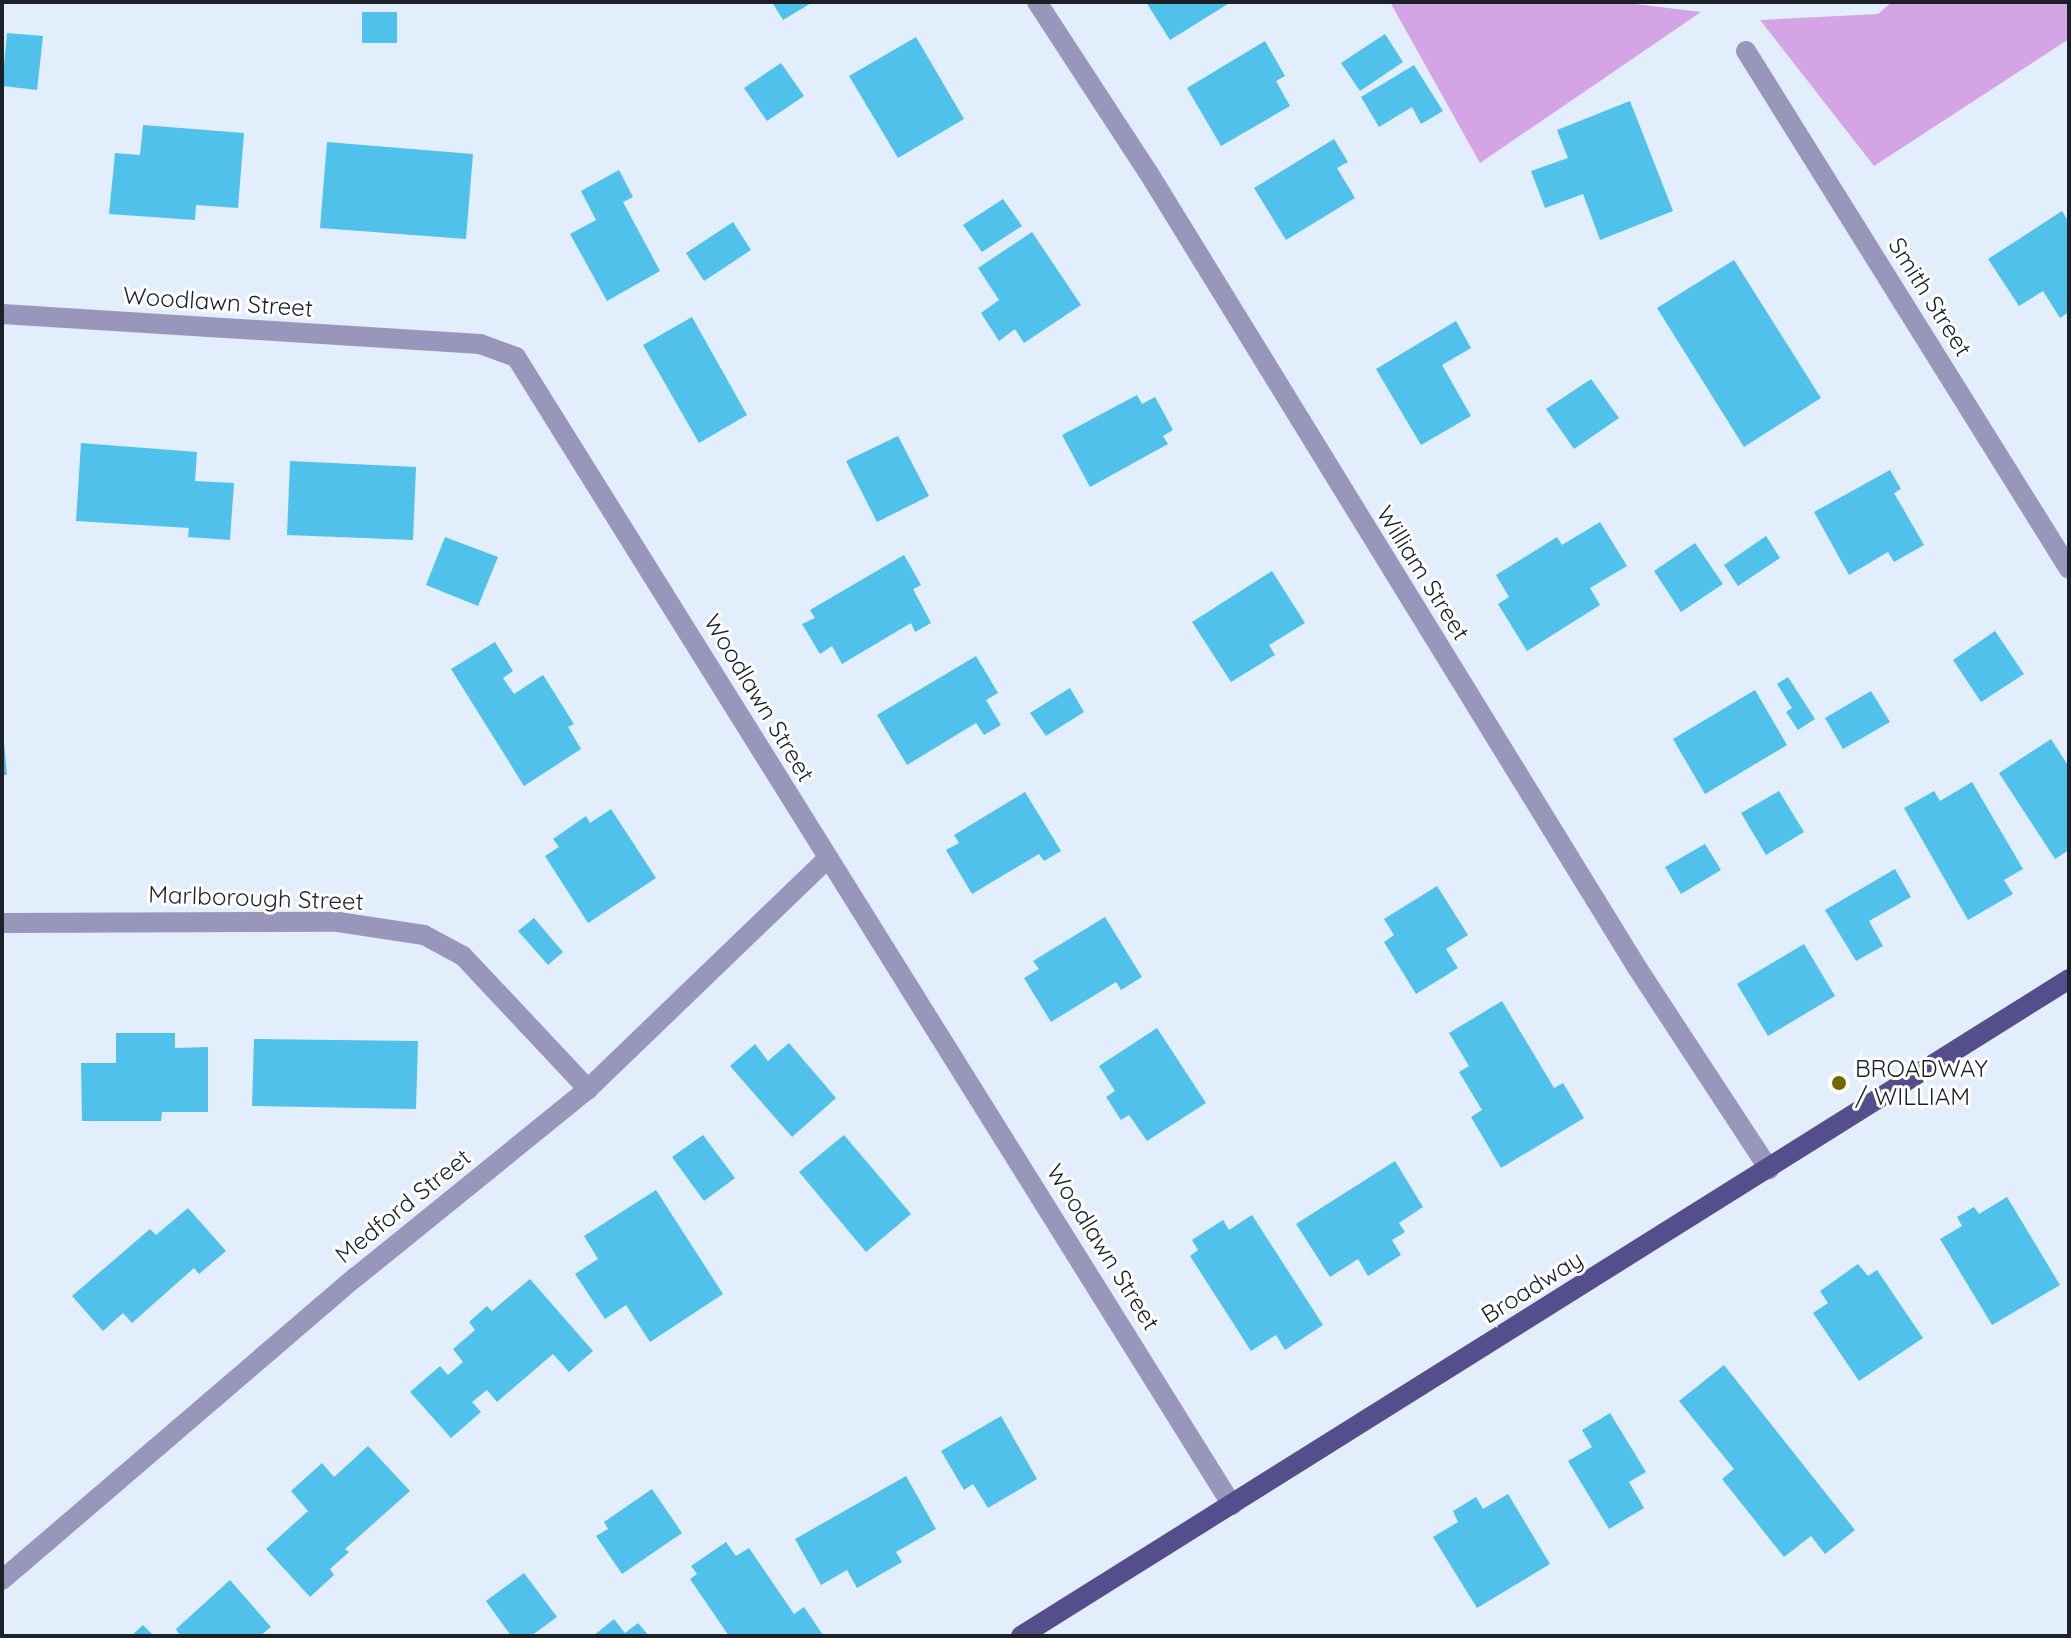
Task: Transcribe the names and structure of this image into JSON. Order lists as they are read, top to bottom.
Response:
{
  "streets": {
    "main road": ["Broadway"],
    "street": [
      "Smith Street",
      "Woodlawn Street",
      "William Street",
      "Marlborough Street",
      "Medford Street"
    ]
  },
  "crossings": [
    ["Woodlawn Street", "Medford Street"],
    ["Woodlawn Street", "Broadway"],
    ["William Street", "Broadway"],
    ["Marlborough Street", "Medford Street"]
  ],
  "places": ["BROADWAY / WILLIAM"]
}
